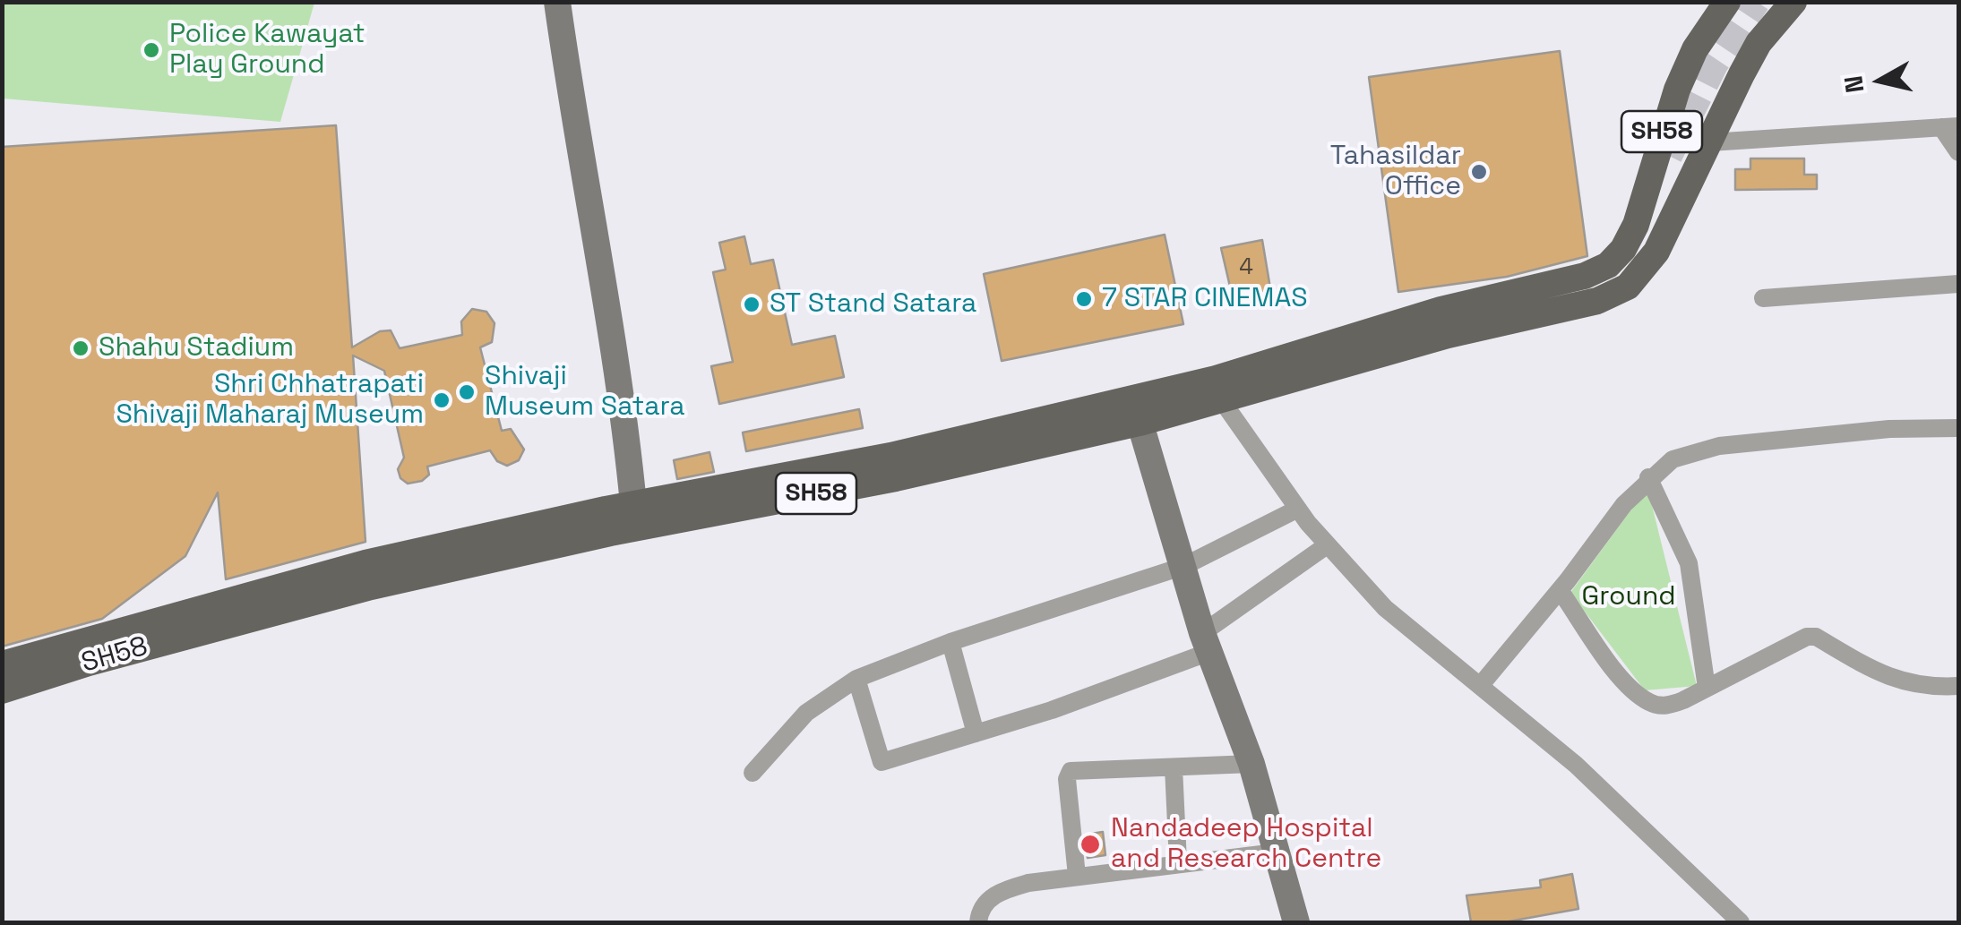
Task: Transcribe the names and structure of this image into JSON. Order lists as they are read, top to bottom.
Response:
{
  "streets": {
    "main road": ["SH58"]
  },
  "parks": ["Ground"],
  "places": [
    "Police Kawayat Play Ground",
    "Tahasildar Office",
    "7 STAR CINEMAS",
    "ST Stand Satara",
    "Shahu Stadium",
    "Shivaji Museum Satara",
    "Shri Chhatrapati Shivaji Maharaj Museum",
    "Nandadeep Hospital and Research Centre"
  ],
  "house_numbers": ["4"],
  "north": "left"
}
